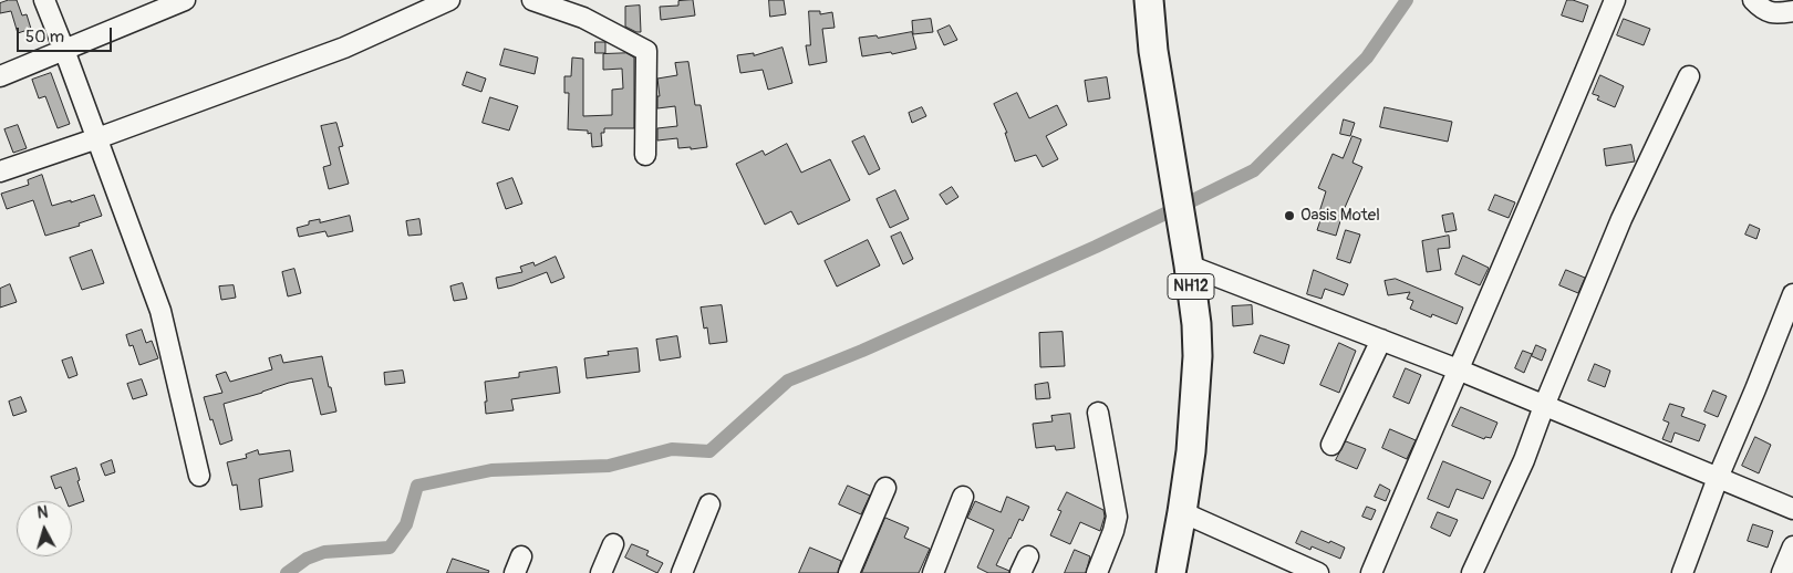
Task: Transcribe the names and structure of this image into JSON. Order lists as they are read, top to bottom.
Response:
{
  "streets": {
    "highway": ["NH12"]
  },
  "places": ["Oasis Motel"],
  "scale_bar": "50 m",
  "north": "top"
}
